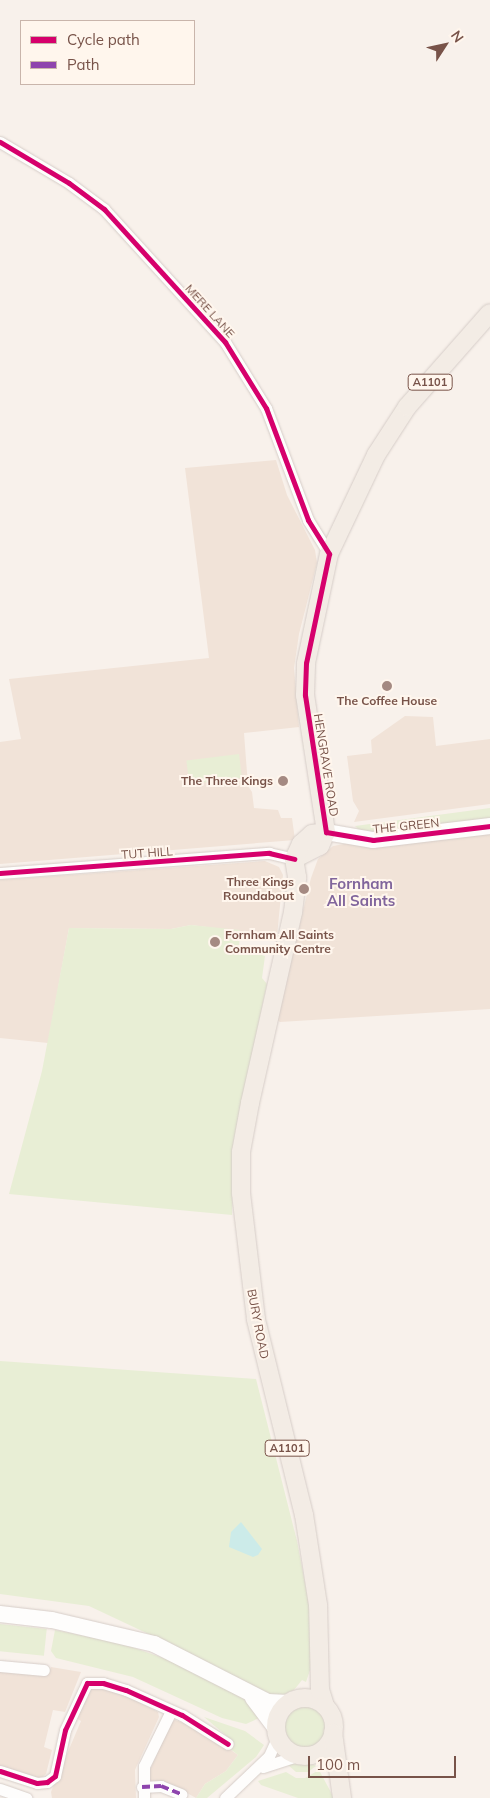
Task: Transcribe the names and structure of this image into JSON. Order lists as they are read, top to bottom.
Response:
{
  "streets": {
    "main road": [
      "A1101",
      "HENGRAVE ROAD",
      "THE GREEN",
      "BURY ROAD"
    ],
    "street": ["MERE LANE", "TUT HILL"]
  },
  "crossings": [
    ["MERE LANE", "A1101"],
    ["MERE LANE", "HENGRAVE ROAD"],
    ["A1101", "HENGRAVE ROAD"],
    ["HENGRAVE ROAD", "THE GREEN"],
    ["TUT HILL", "BURY ROAD"]
  ],
  "districts": ["Fornham All Saints"],
  "places": [
    "The Coffee House",
    "The Three Kings",
    "Three Kings Roundabout",
    "Fornham All Saints Community Centre"
  ],
  "legend": ["Cycle path", "Path"],
  "scale_bar": "100 m",
  "north": "top right"
}
